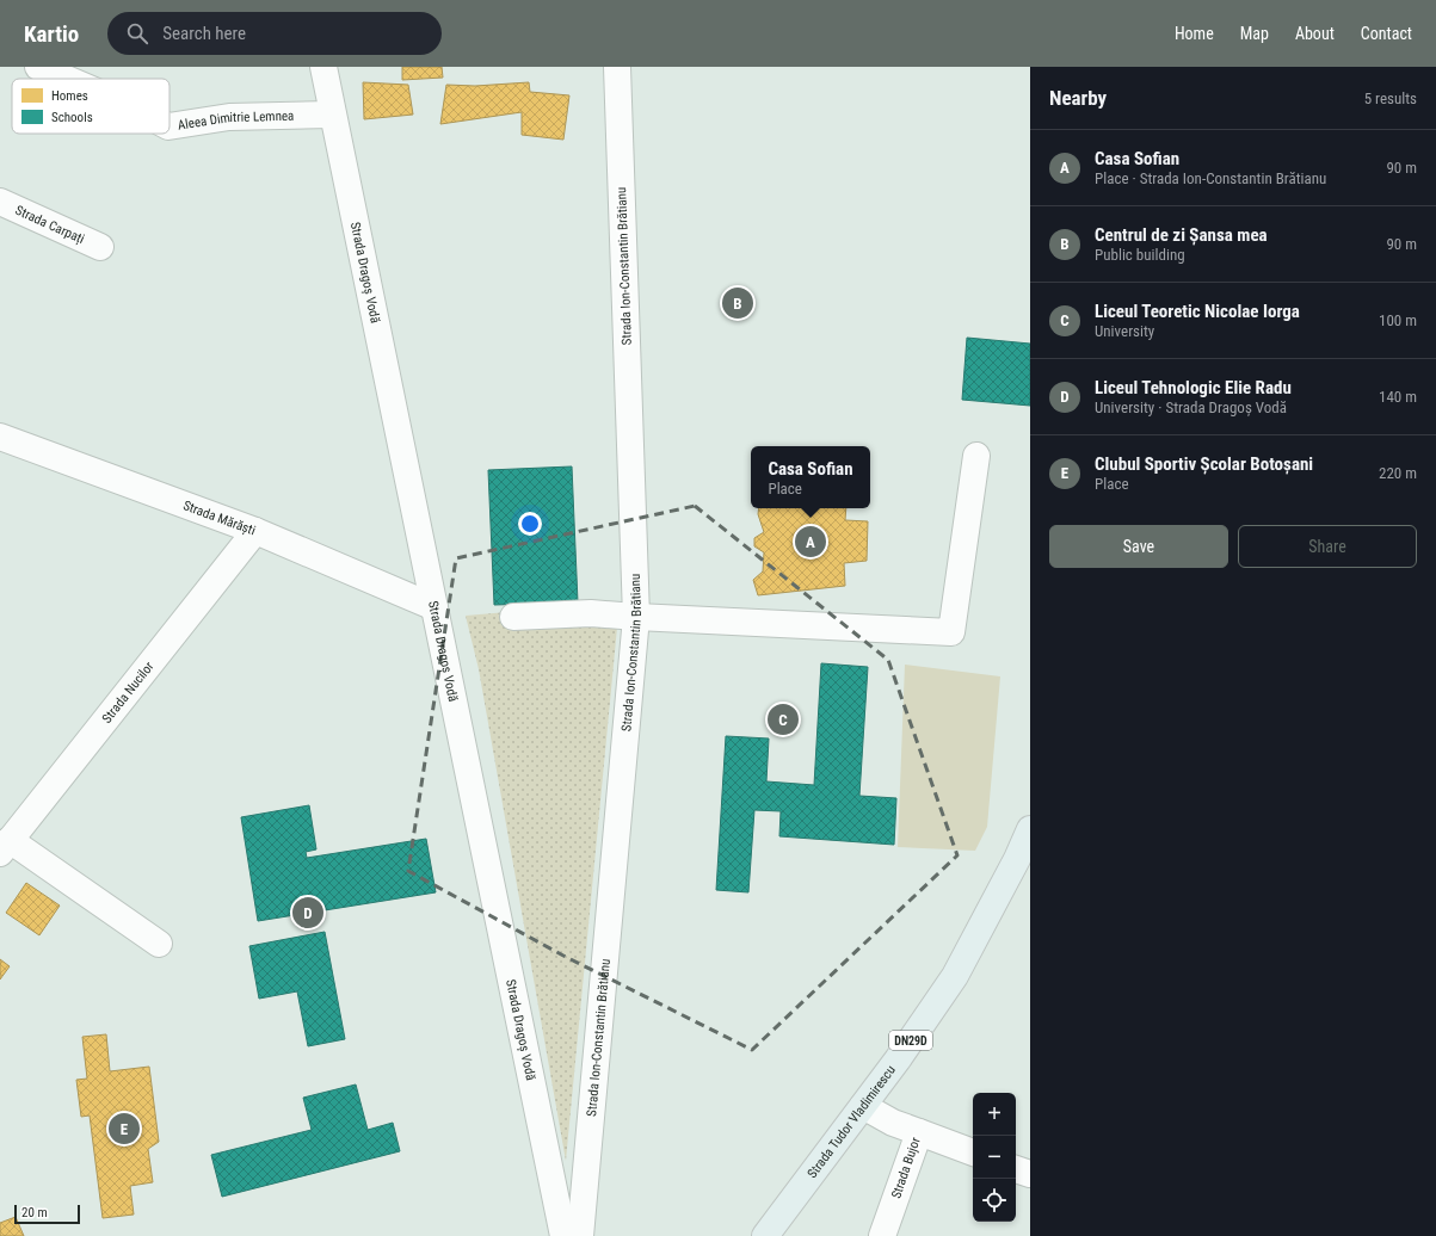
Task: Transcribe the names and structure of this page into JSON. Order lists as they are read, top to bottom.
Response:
{
  "streets": {
    "main road": ["DN29D", "Strada Tudor Vladimirescu"],
    "street": [
      "Aleea Dimitrie Lemnea",
      "Strada Carpați",
      "Strada Ion-Constantin Brătianu",
      "Strada Dragoș Vodă",
      "Strada Mărăști",
      "Strada Nucilor",
      "Strada Bujor"
    ]
  },
  "crossings": [
    ["Aleea Dimitrie Lemnea", "Strada Dragoș Vodă"],
    ["Strada Dragoș Vodă", "Strada Mărăști"],
    ["Strada Mărăști", "Strada Nucilor"],
    ["Strada Tudor Vladimirescu", "Strada Bujor"]
  ],
  "legend": ["Homes", "Schools"],
  "scale_bar": "20 m",
  "page": {
    "header": "Kartio",
    "search": "Search here",
    "nav": [
      "Home",
      "Map",
      "About",
      "Contact"
    ],
    "heading": ["Nearby", "5 results"],
    "list": [
      {
        "mark": "A",
        "name": "Casa Sofian",
        "note": "Place · Strada Ion-Constantin Brătianu",
        "value": "90 m"
      },
      {
        "mark": "B",
        "name": "Centrul de zi Șansa mea",
        "note": "Public building",
        "value": "90 m"
      },
      {
        "mark": "C",
        "name": "Liceul Teoretic Nicolae Iorga",
        "note": "University",
        "value": "100 m"
      },
      {
        "mark": "D",
        "name": "Liceul Tehnologic Elie Radu",
        "note": "University · Strada Dragoș Vodă",
        "value": "140 m"
      },
      {
        "mark": "E",
        "name": "Clubul Sportiv Școlar Botoșani",
        "note": "Place",
        "value": "220 m"
      }
    ],
    "pins": [
      "B",
      "A",
      "C",
      "D",
      "E"
    ],
    "popup": ["Casa Sofian", "Place"],
    "buttons": ["Save", "Share"],
    "map_buttons": ["+", "−"],
    "scale": "20 m"
  }
}
